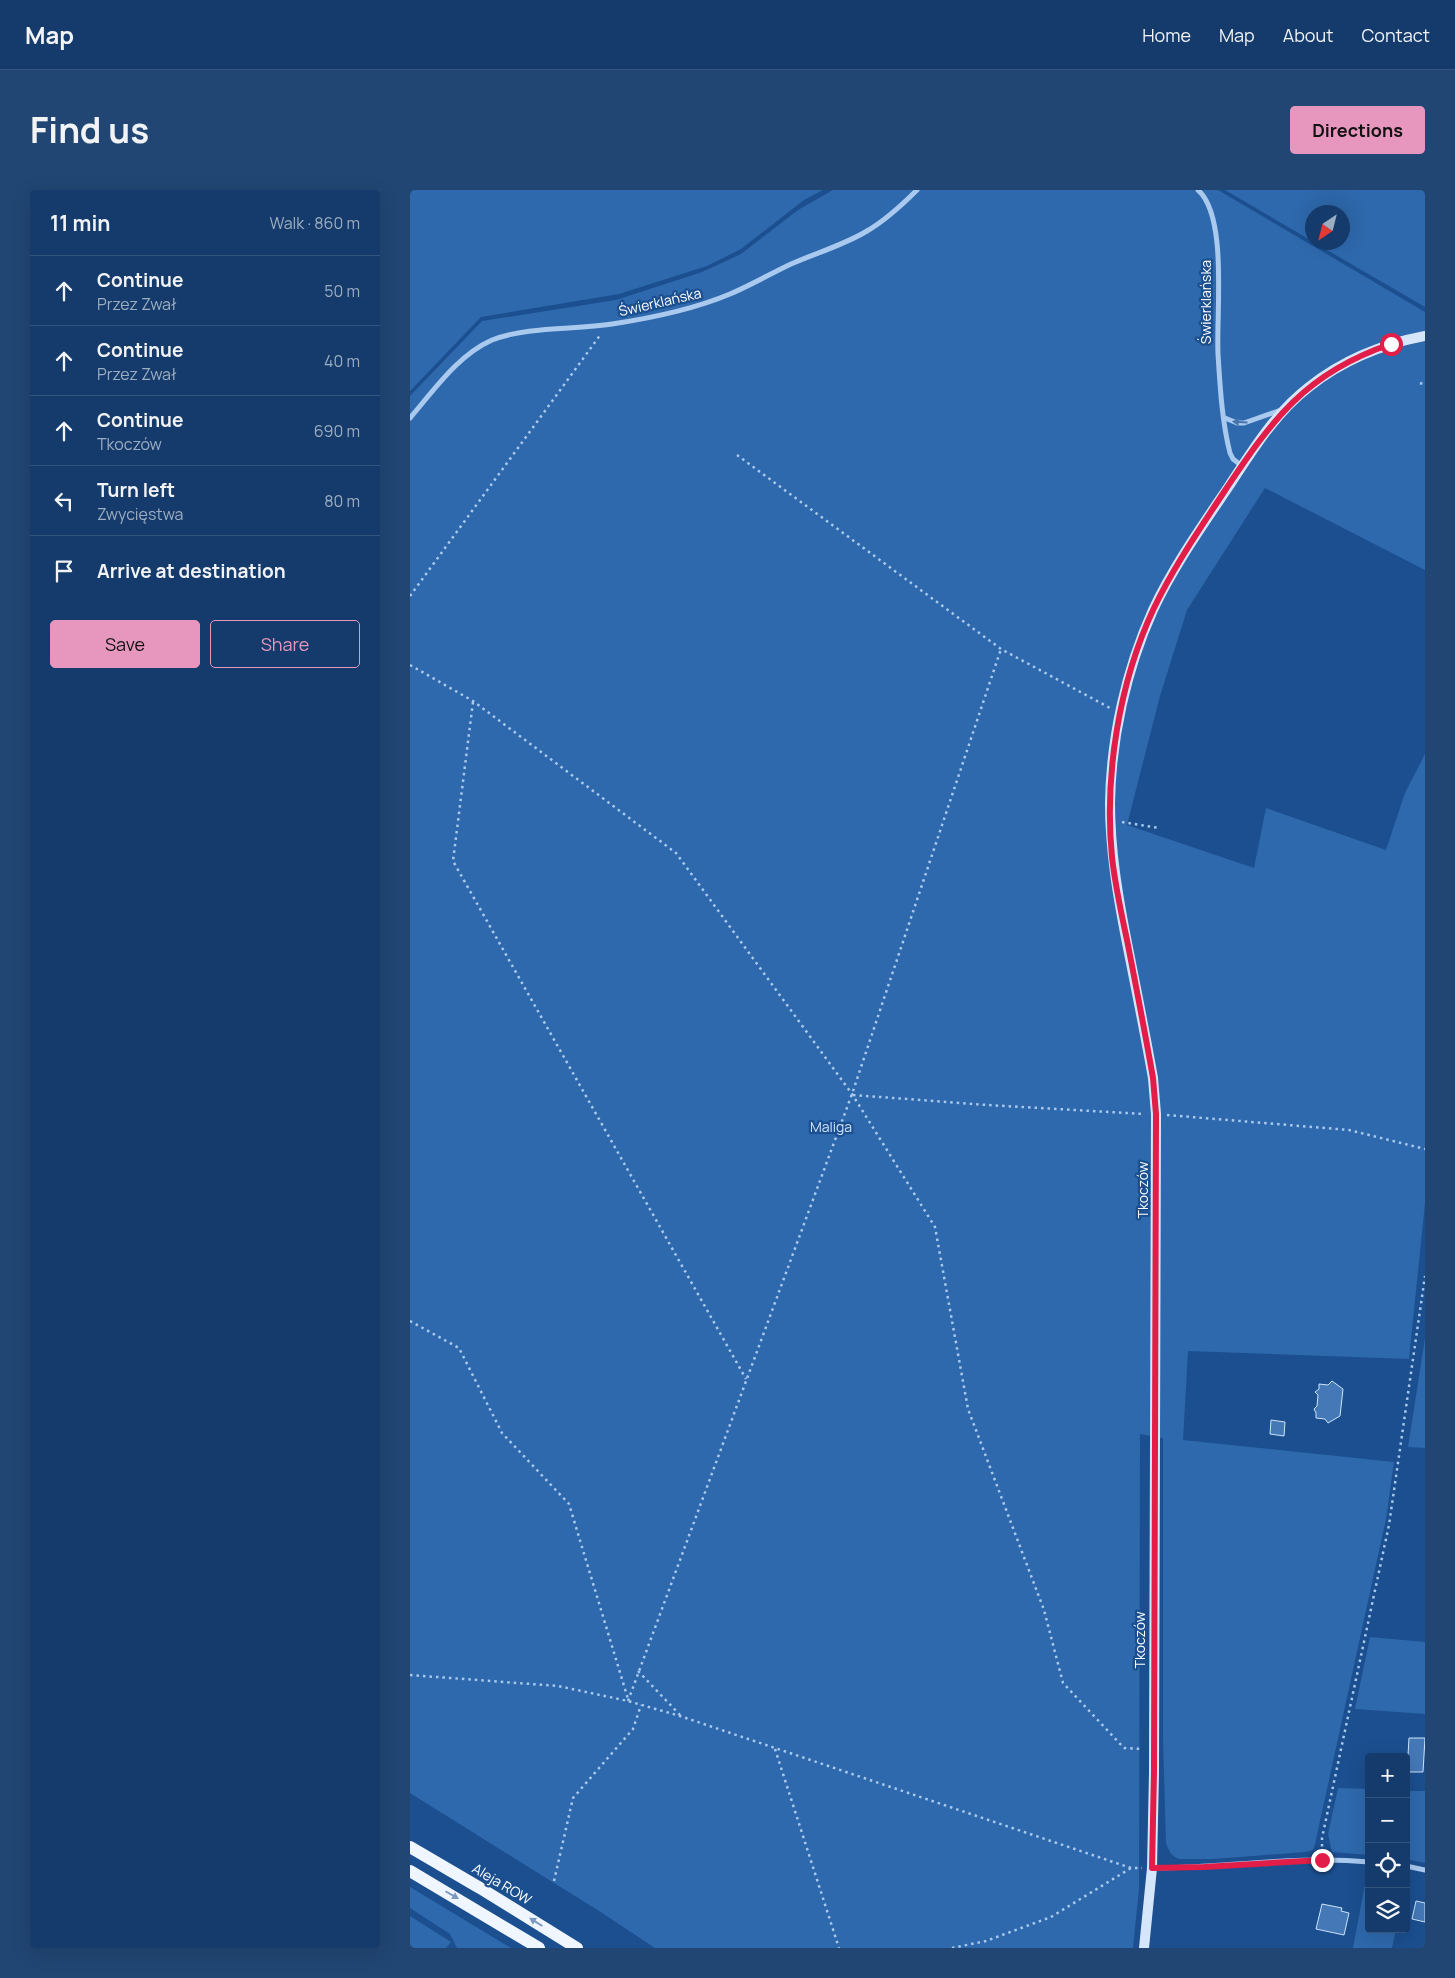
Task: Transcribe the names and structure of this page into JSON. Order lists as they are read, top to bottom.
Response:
{
  "streets": {
    "main road": ["Aleja ROW"],
    "street": ["Świerklańska", "Tkoczów"]
  },
  "crossings": [
    ["Świerklańska", "Tkoczów"]
  ],
  "parks": ["Maliga"],
  "north": "bottom left",
  "page": {
    "header": "Map",
    "nav": [
      "Home",
      "Map",
      "About",
      "Contact"
    ],
    "title": "Find us",
    "buttons": [
      "Directions",
      ["Save", "Share"]
    ],
    "heading": ["11 min", "Walk · 860 m"],
    "list": [
      ["Continue", "Przez Zwał", "50 m"],
      ["Continue", "Przez Zwał", "40 m"],
      ["Continue", "Tkoczów", "690 m"],
      ["Turn left", "Zwycięstwa", "80 m"],
      "Arrive at destination"
    ],
    "map_buttons": ["+", "−"]
  }
}
